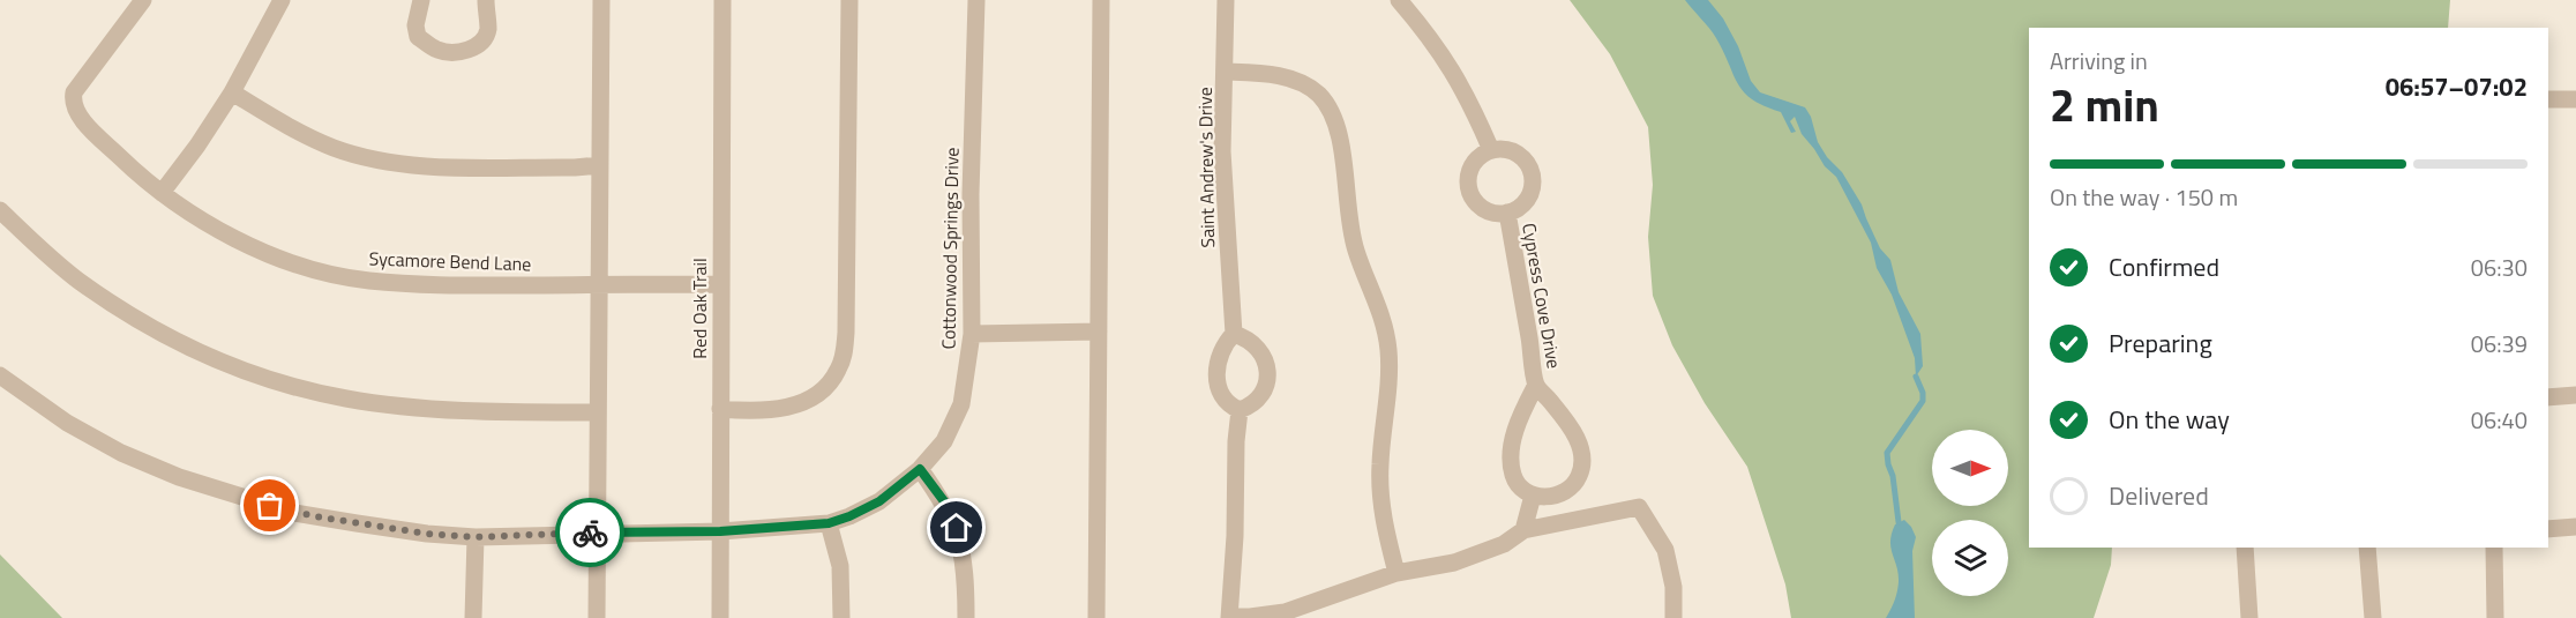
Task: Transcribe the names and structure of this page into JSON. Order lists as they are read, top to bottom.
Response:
{
  "streets": {
    "street": [
      "Saint Andrew's Drive",
      "Cottonwood Springs Drive",
      "Sycamore Bend Lane",
      "Cypress Cove Drive",
      "Red Oak Trail"
    ]
  },
  "crossings": [
    ["Cottonwood Springs Drive", "Red Oak Trail"],
    ["Sycamore Bend Lane", "Red Oak Trail"]
  ],
  "north": "right",
  "page": {
    "heading": ["2 min", "Arriving in", "06:57–07:02"],
    "bar": "On the way · 150 m",
    "list": [
      ["Confirmed", "06:30"],
      ["Preparing", "06:39"],
      ["On the way", "06:40"],
      "Delivered"
    ]
  }
}
